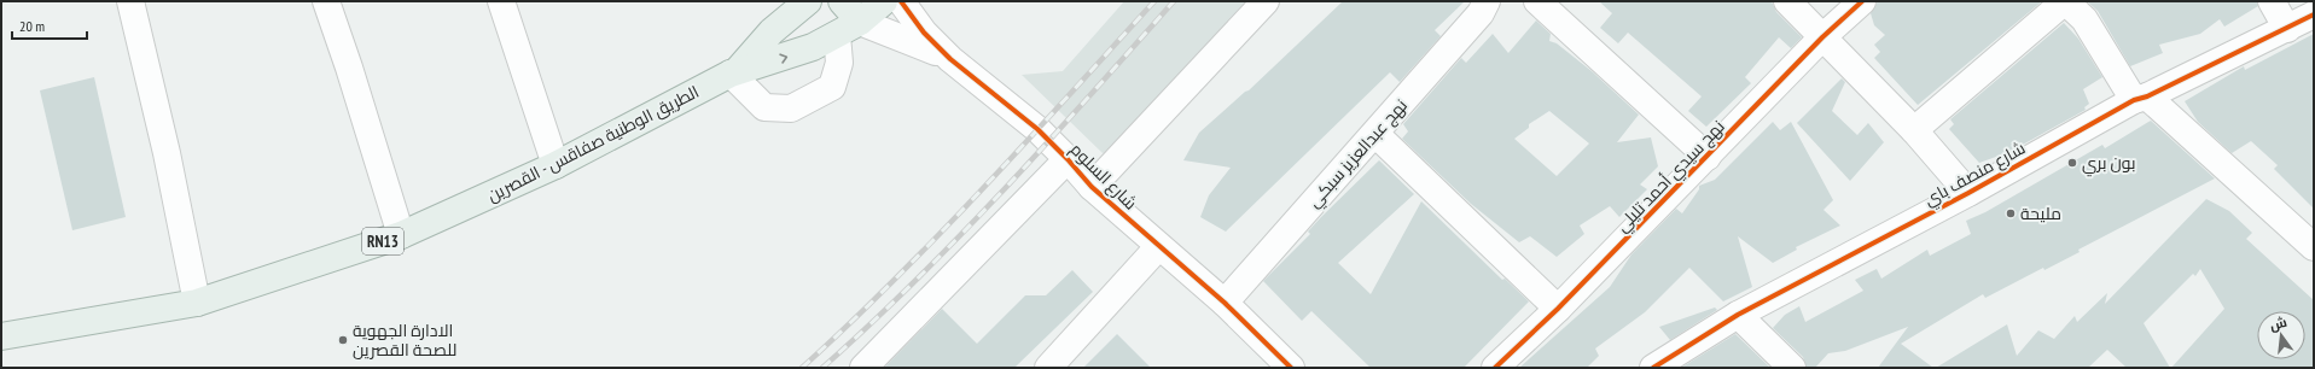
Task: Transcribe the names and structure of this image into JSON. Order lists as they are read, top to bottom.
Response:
{
  "streets": {
    "main road": ["الطريق الوطنية صفاقس - القصرين", "RN13"],
    "street": [
      "نهج عبدالعزيز سبكي",
      "شارع منصف باي",
      "شارع السلوم",
      "نهج سيدي أحمد تليلي"
    ]
  },
  "crossings": [
    ["الطريق الوطنية صفاقس - القصرين", "شارع السلوم"],
    ["نهج عبدالعزيز سبكي", "شارع السلوم"]
  ],
  "places": ["بون بري", "مليحة", "الادارة الجهوية للصحة القصرين"],
  "scale_bar": "20 m",
  "north": "top"
}
